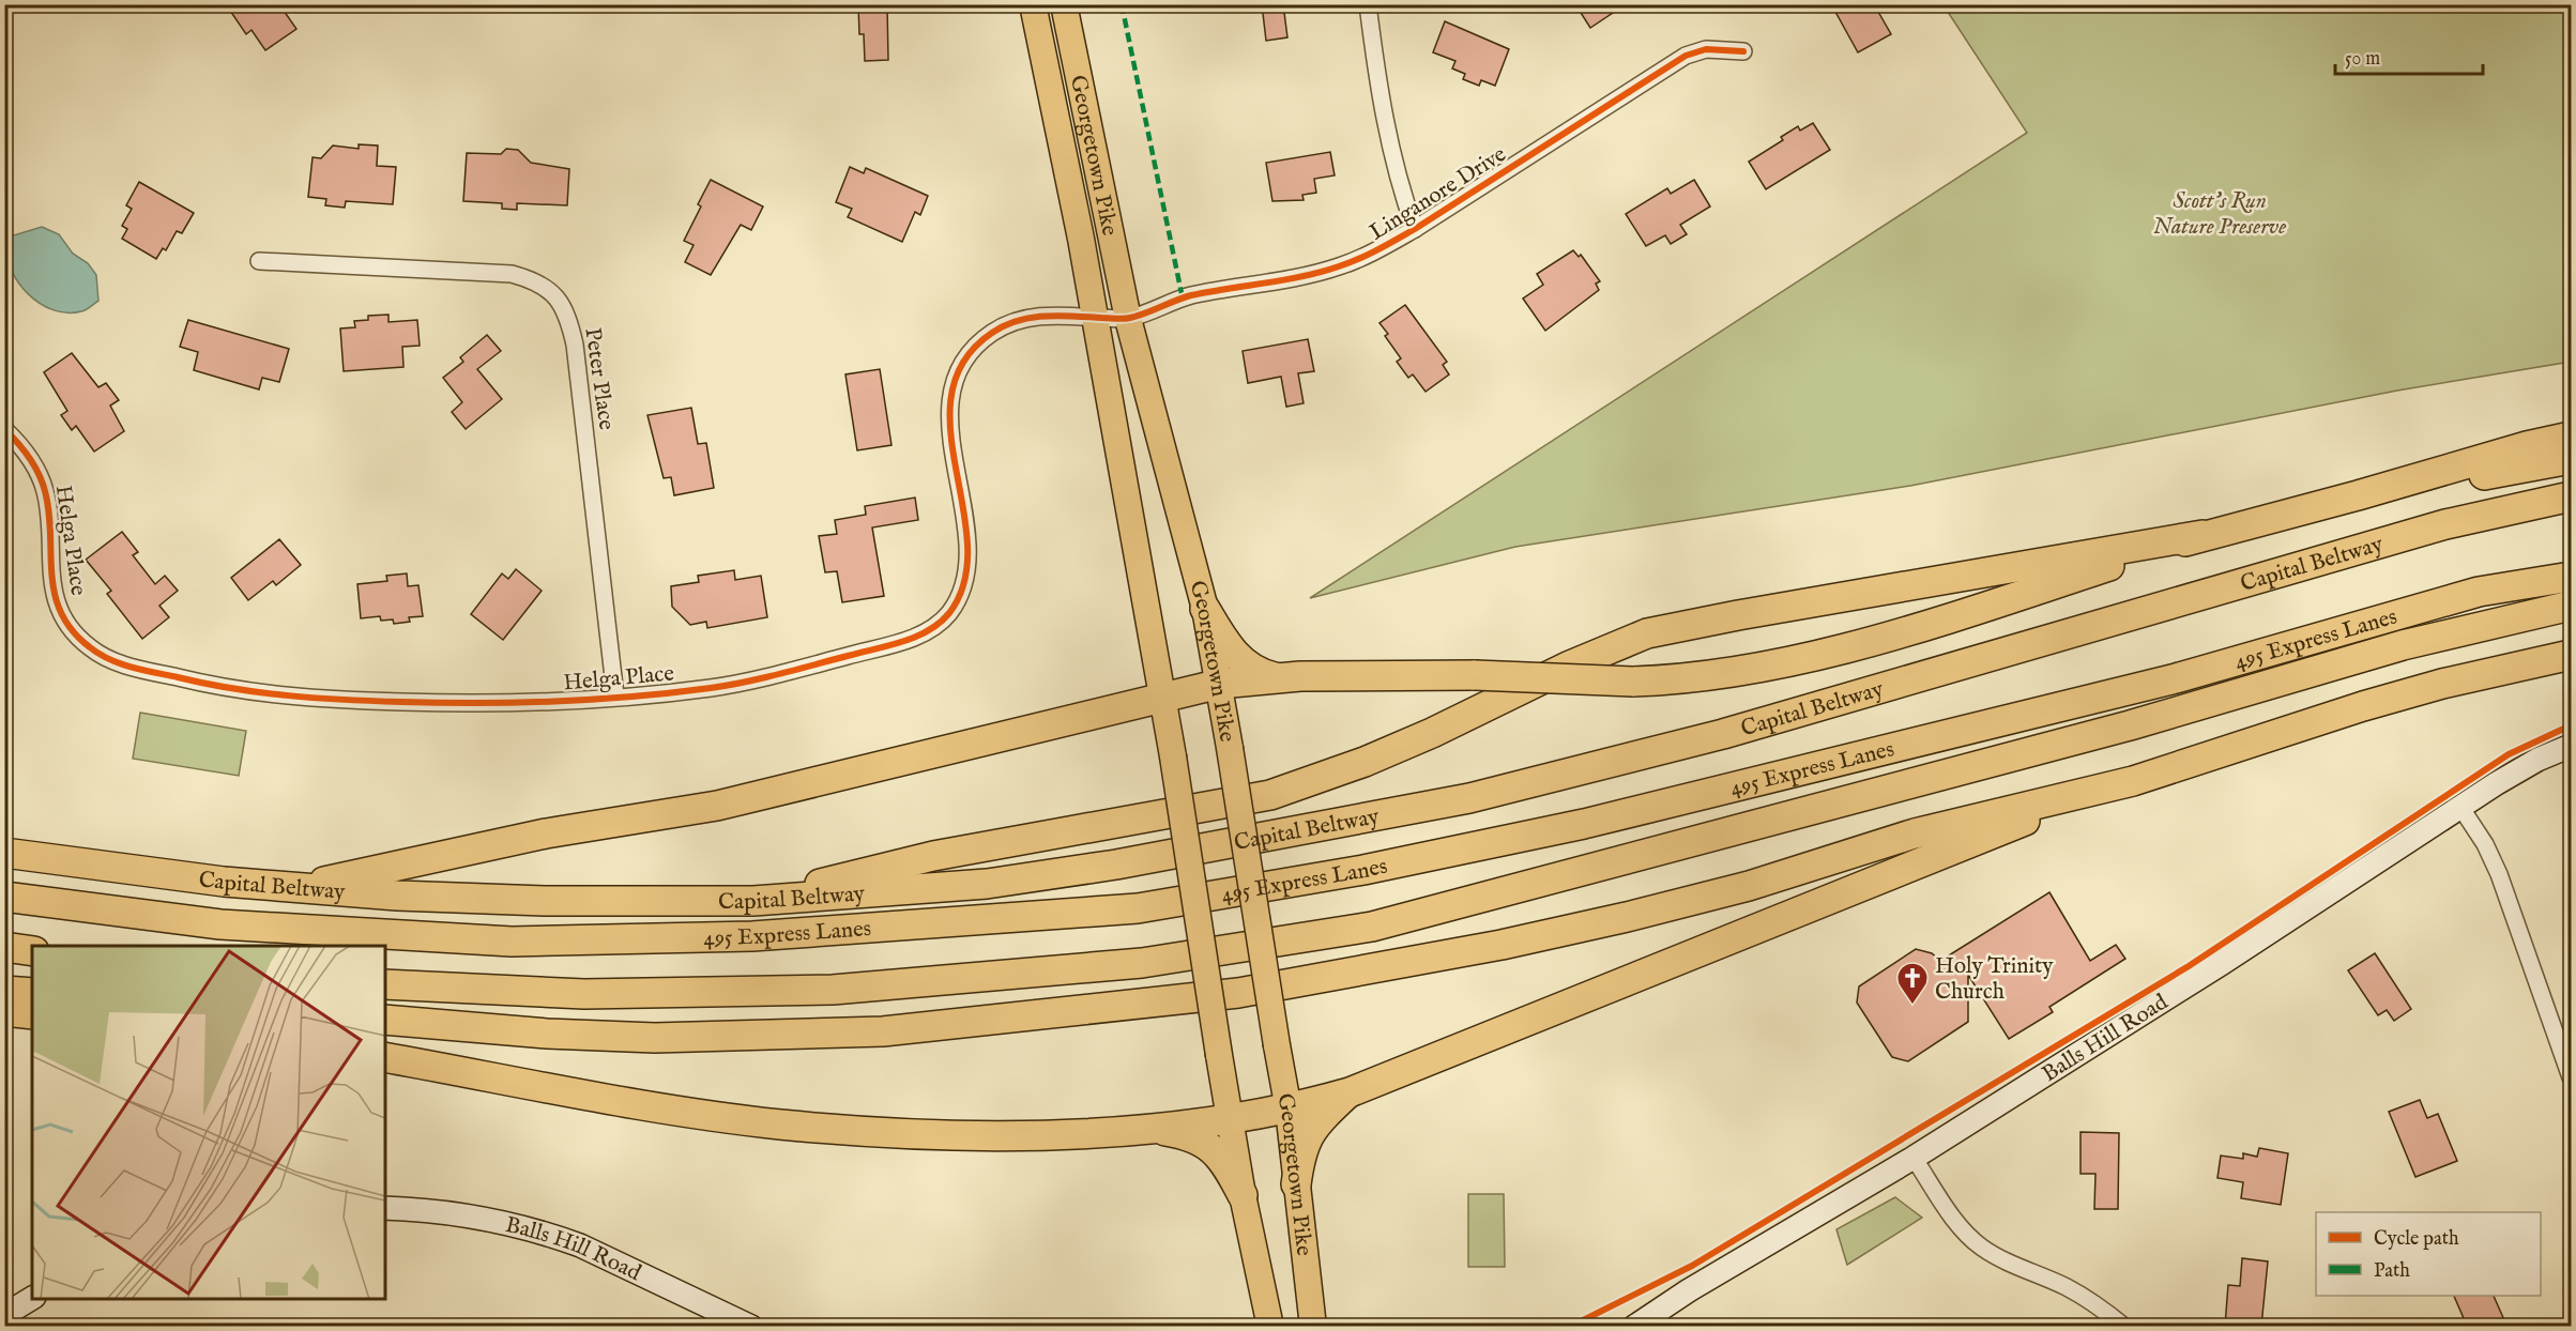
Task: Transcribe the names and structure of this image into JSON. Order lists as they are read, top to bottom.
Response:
{
  "streets": {
    "highway": ["Capital Beltway", "495 Express Lanes"],
    "main road": ["Georgetown Pike"],
    "street": [
      "Linganore Drive",
      "Peter Place",
      "Helga Place",
      "Balls Hill Road"
    ]
  },
  "crossings": [
    ["Georgetown Pike", "Linganore Drive"],
    ["Georgetown Pike", "Helga Place"],
    ["Linganore Drive", "Helga Place"],
    ["Peter Place", "Helga Place"]
  ],
  "parks": ["Scott's Run Nature Preserve"],
  "places": {
    "church": ["Holy Trinity Church"]
  },
  "legend": ["Cycle path", "Path"],
  "scale_bar": "50 m"
}
